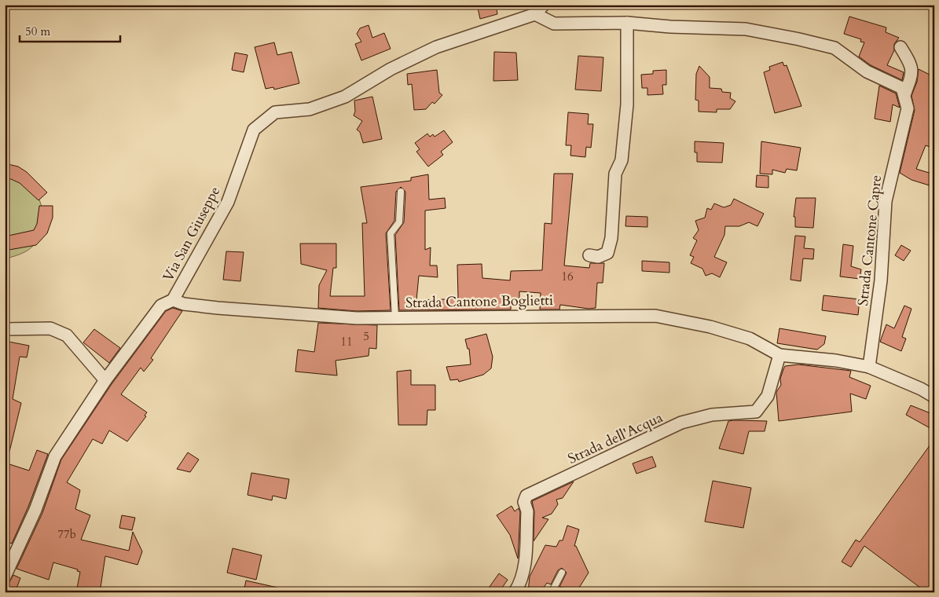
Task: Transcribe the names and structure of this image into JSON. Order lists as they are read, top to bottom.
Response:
{
  "streets": {
    "street": [
      "Via San Giuseppe",
      "Strada Cantone Capre",
      "Strada Cantone Boglietti",
      "Strada dell'Acqua"
    ]
  },
  "crossings": [
    ["Via San Giuseppe", "Strada Cantone Boglietti"],
    ["Strada Cantone Boglietti", "Strada dell'Acqua"]
  ],
  "house_numbers": [
    "16",
    "5",
    "11",
    "77b"
  ],
  "scale_bar": "50 m"
}
